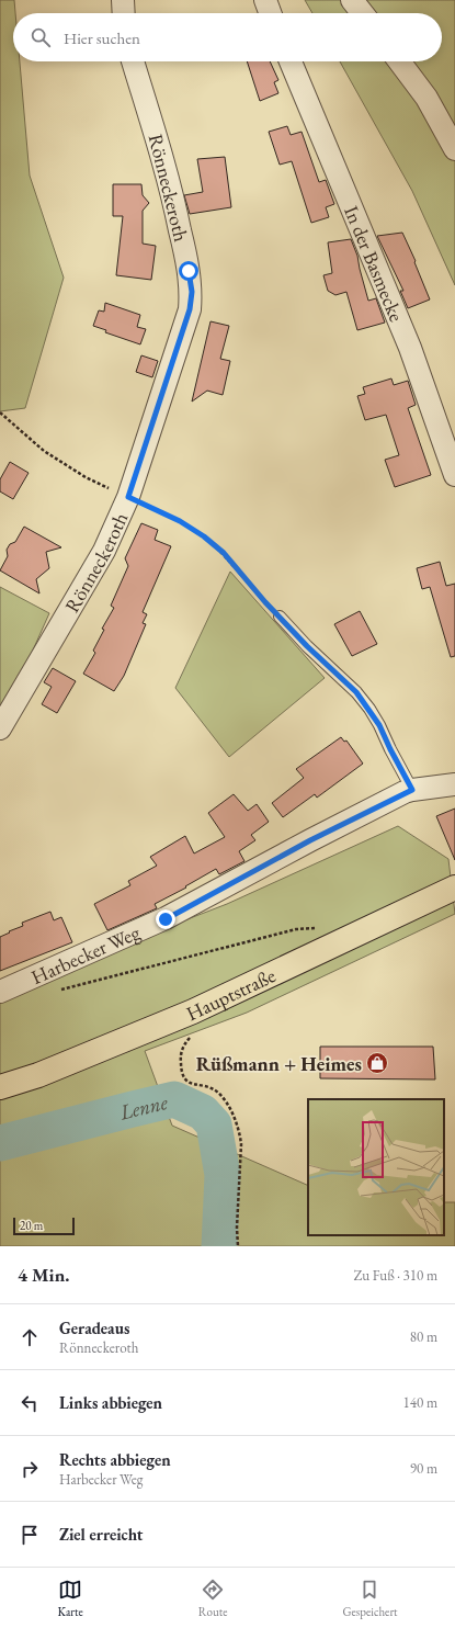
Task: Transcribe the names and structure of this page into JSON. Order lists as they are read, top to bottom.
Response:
{
  "streets": {
    "main road": ["Hauptstraße"],
    "street": ["Rönneckeroth", "In der Basmecke", "Harbecker Weg"]
  },
  "water": ["Lenne"],
  "places": {
    "shop": ["Rüßmann + Heimes"]
  },
  "scale_bar": "20 m",
  "page": {
    "search": "Hier suchen",
    "scale": "20 m",
    "heading": ["4 Min.", "Zu Fuß · 310 m"],
    "list": [
      ["Geradeaus", "Rönneckeroth", "80 m"],
      ["Links abbiegen", "140 m"],
      ["Rechts abbiegen", "Harbecker Weg", "90 m"],
      "Ziel erreicht"
    ],
    "nav": ["Karte", "Route", "Gespeichert"]
  }
}
